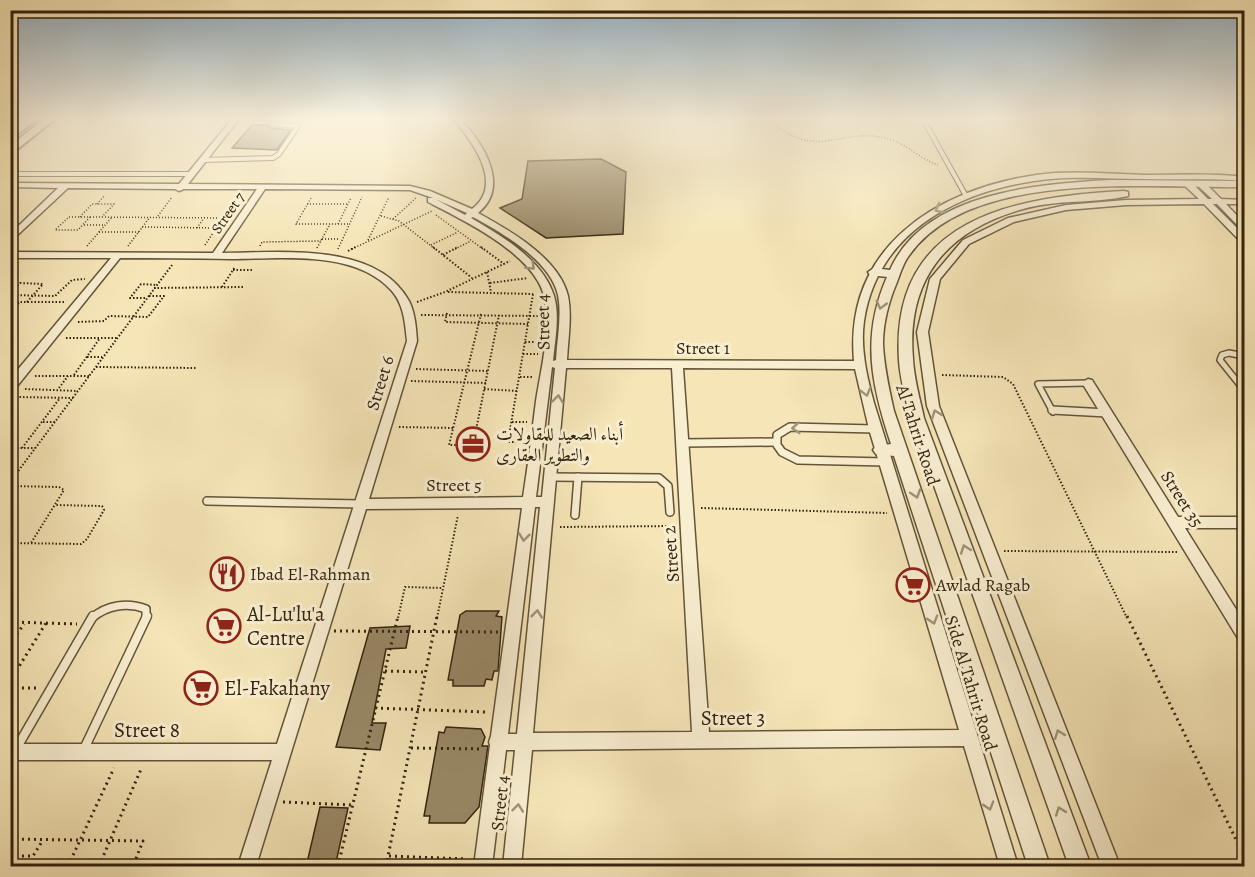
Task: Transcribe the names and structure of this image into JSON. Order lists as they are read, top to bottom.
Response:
{
  "streets": {
    "street": [
      "Street 7",
      "Street 4",
      "Street 1",
      "Street 6",
      "Al Tahrir Road",
      "Street 5",
      "Street 35",
      "Street 2",
      "Side Al Tahrir Road",
      "Street 3",
      "Street 8"
    ]
  },
  "crossings": [
    ["Street 7", "Street 4"],
    ["Street 7", "Street 6"],
    ["Street 4", "Street 1"],
    ["Street 4", "Street 5"],
    ["Street 4", "Street 3"],
    ["Street 1", "Street 2"],
    ["Street 1", "Side Al Tahrir Road"],
    ["Street 6", "Street 5"],
    ["Street 6", "Street 8"],
    ["Street 2", "Street 3"],
    ["Side Al Tahrir Road", "Street 3"]
  ],
  "places": {
    "office": ["أبناء الصعيد للمقاولات والتطوير العقارى"],
    "restaurant": ["Ibad El-Rahman"],
    "supermarket": ["Awlad Ragab", "Al-Lu'lu'a Centre", "El-Fakahany"]
  }
}
